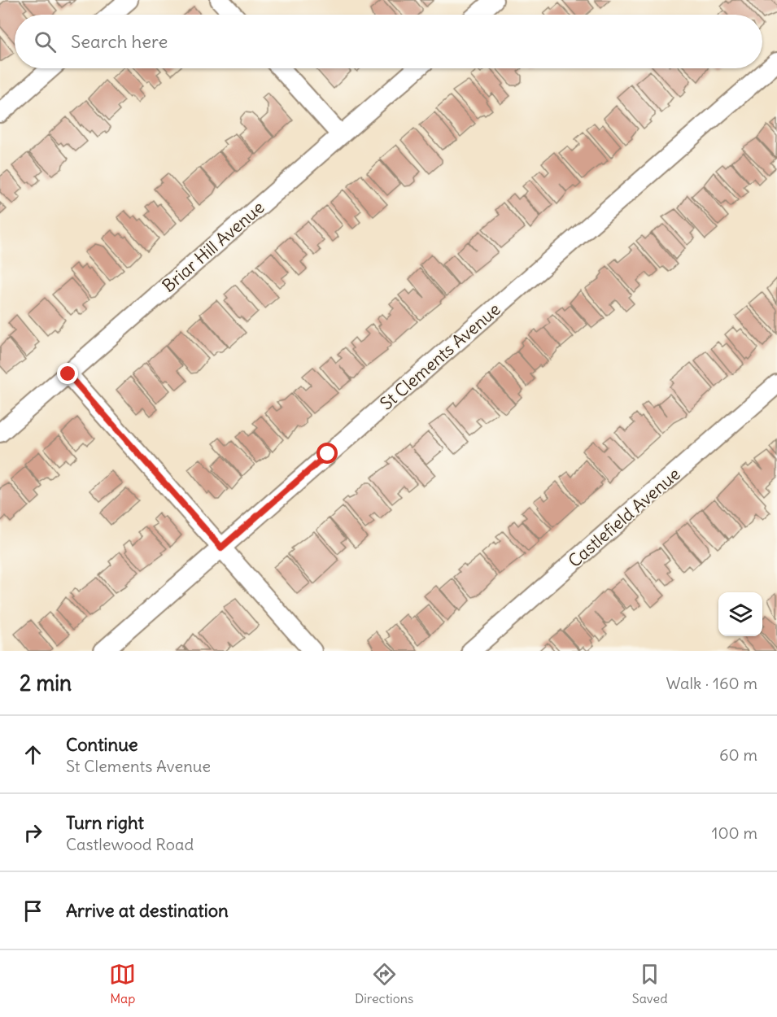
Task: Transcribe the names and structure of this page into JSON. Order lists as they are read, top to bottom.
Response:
{
  "streets": {
    "street": ["Briar Hill Avenue", "St Clements Avenue", "Castlefield Avenue"]
  },
  "page": {
    "search": "Search here",
    "heading": ["2 min", "Walk · 160 m"],
    "list": [
      ["Continue", "St Clements Avenue", "60 m"],
      ["Turn right", "Castlewood Road", "100 m"],
      "Arrive at destination"
    ],
    "nav": ["Map", "Directions", "Saved"]
  }
}
